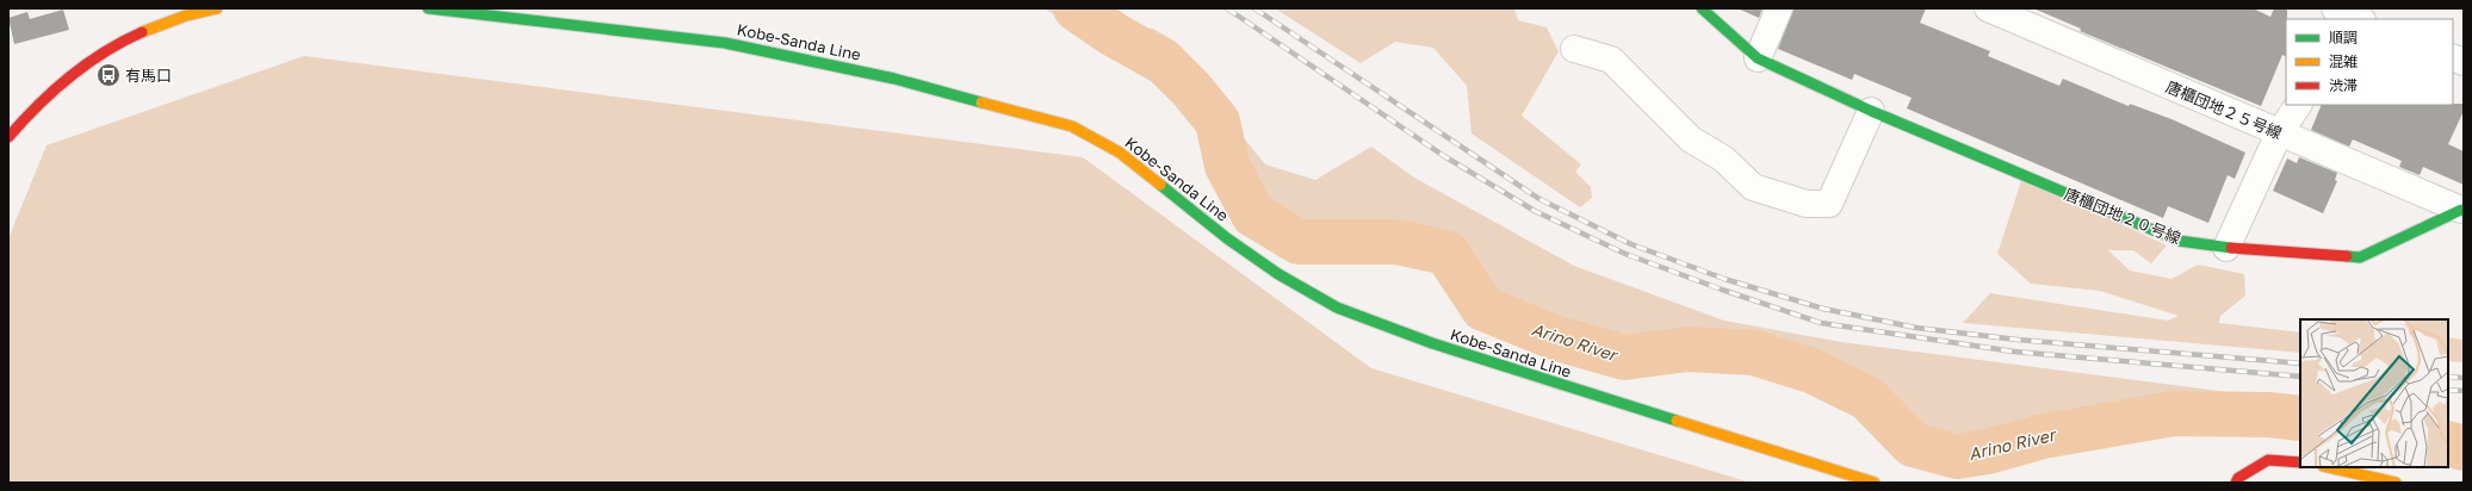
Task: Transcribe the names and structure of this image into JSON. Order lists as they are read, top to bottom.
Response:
{
  "streets": {
    "main road": ["Kobe-Sanda Line", "唐櫃団地２０号線"],
    "street": ["唐櫃団地２５号線"]
  },
  "crossings": [
    ["唐櫃団地２５号線", "唐櫃団地２０号線"]
  ],
  "water": ["Arino River"],
  "places": {
    "bus stop": ["有馬口"]
  },
  "legend": ["順調", "混雑", "渋滞"]
}
